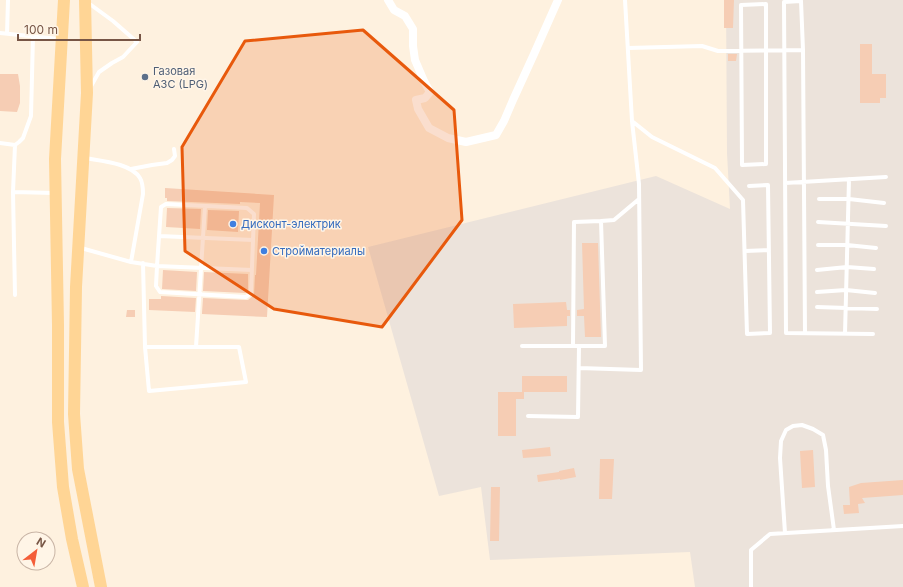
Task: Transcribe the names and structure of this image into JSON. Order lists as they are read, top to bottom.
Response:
{
  "places": ["Газовая АЗС (LPG)", "Дисконт-электрик", "Стройматериалы"],
  "scale_bar": "100 m",
  "north": "top right"
}
